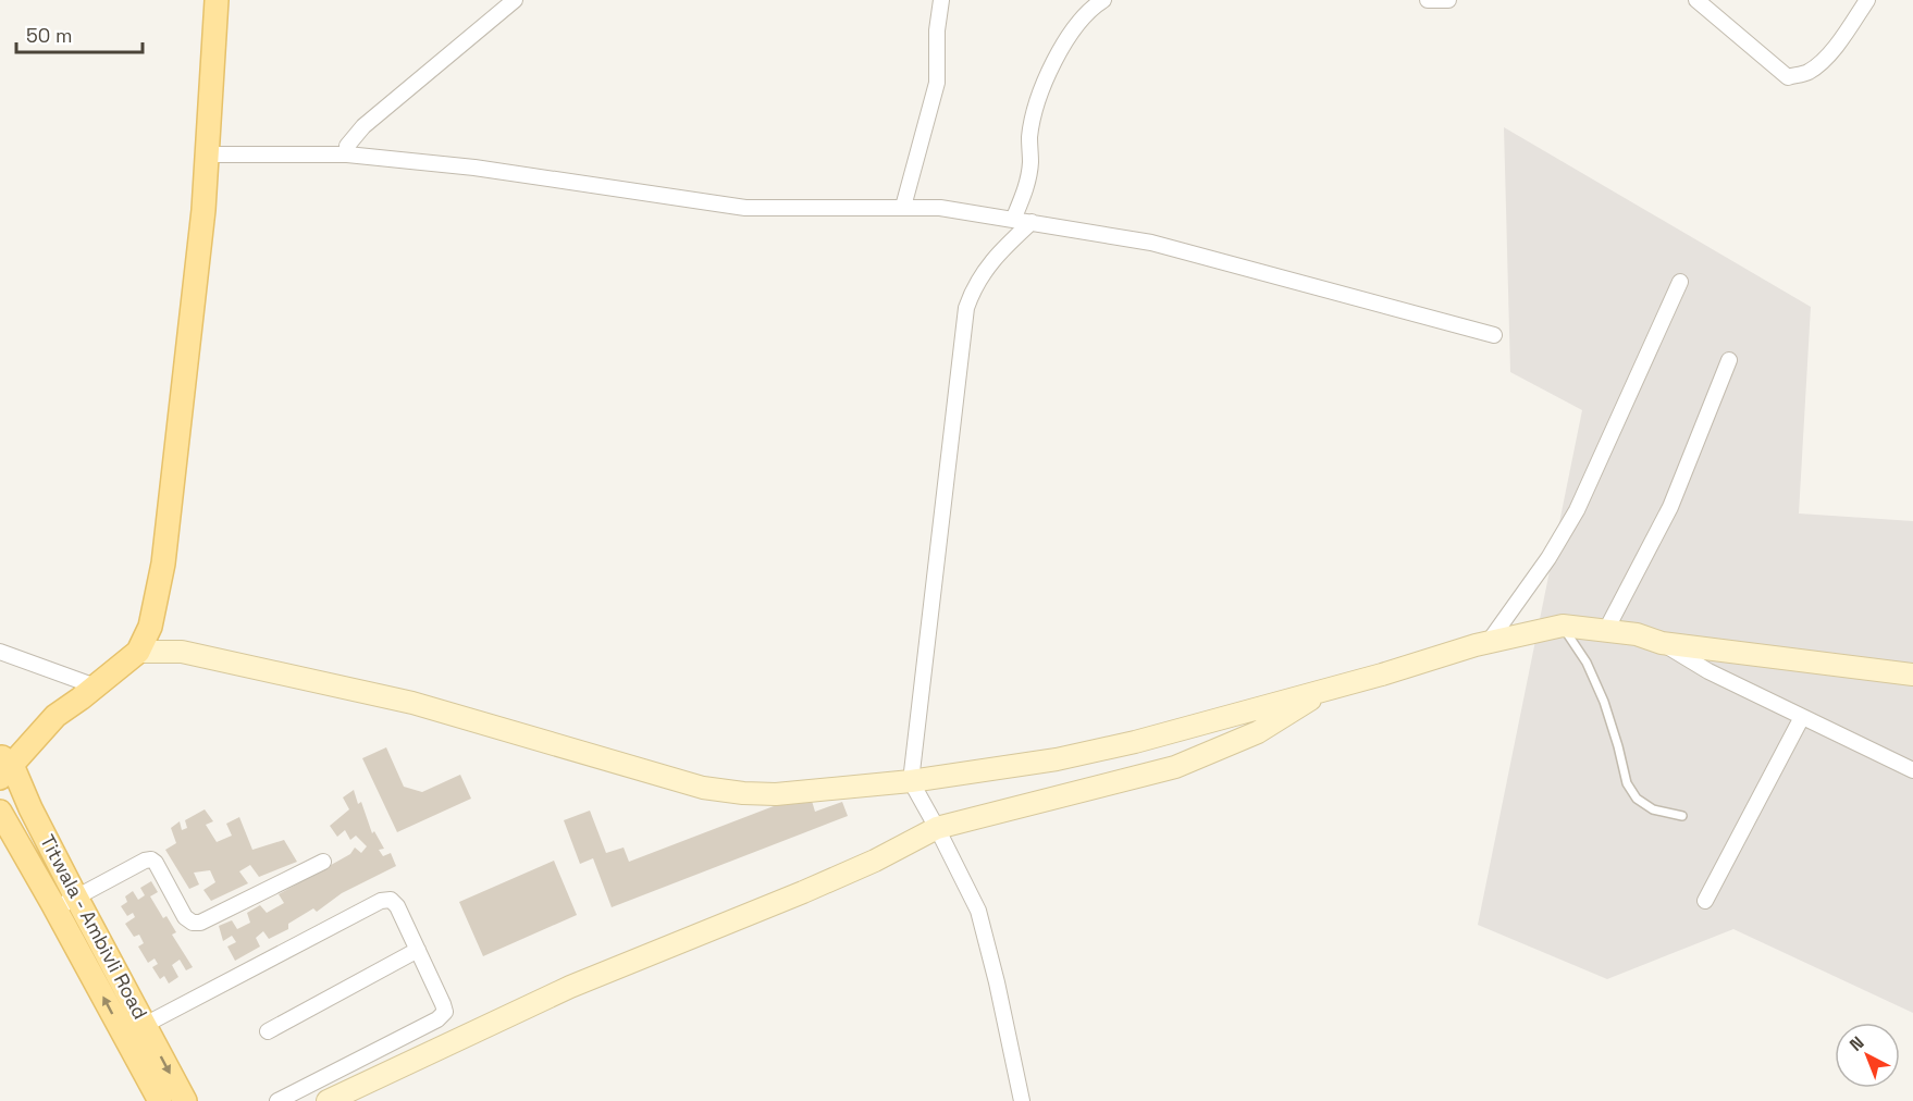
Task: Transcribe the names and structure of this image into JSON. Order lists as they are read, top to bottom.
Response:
{
  "streets": {
    "main road": ["Titwala - Ambivli Road"]
  },
  "scale_bar": "50 m",
  "north": "top left"
}
